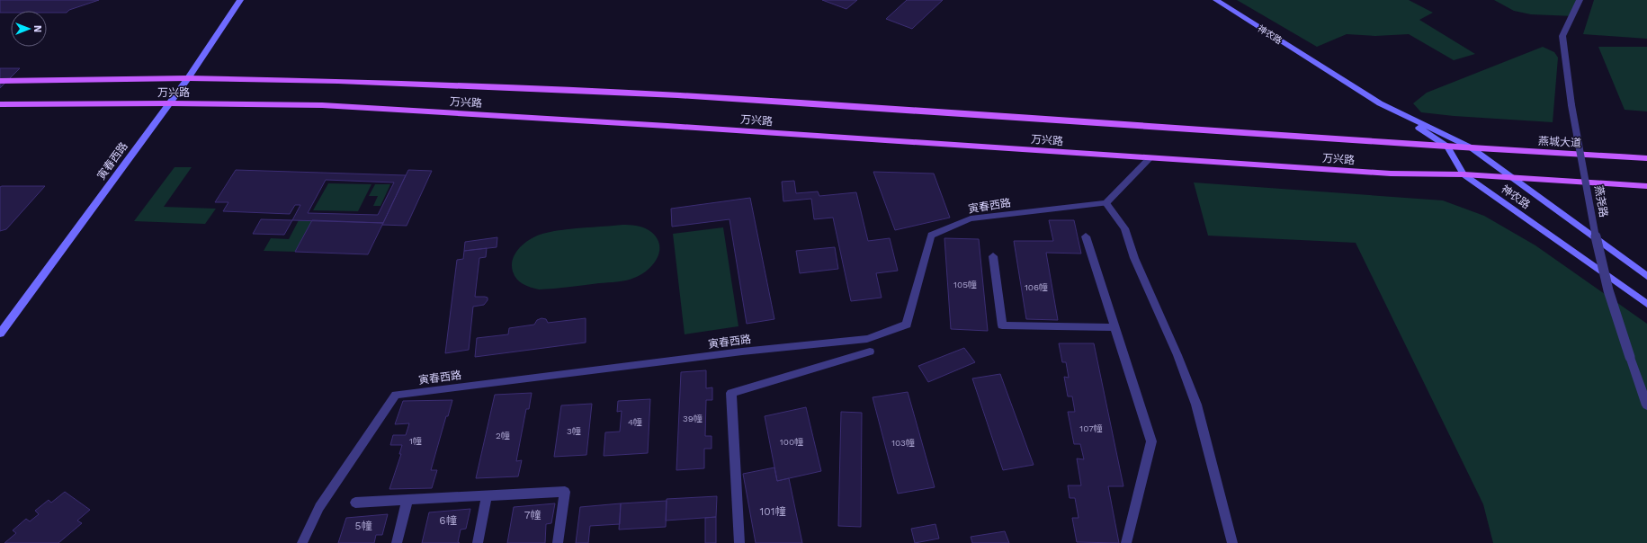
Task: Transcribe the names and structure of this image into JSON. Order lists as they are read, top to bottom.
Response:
{
  "streets": {
    "main road": ["万兴路", "燕城大道"],
    "street": ["神农路", "寅春西路", "燕尧路"]
  },
  "crossings": [
    ["神农路", "万兴路"],
    ["神农路", "燕城大道"],
    ["万兴路", "燕城大道"],
    ["万兴路", "寅春西路"]
  ],
  "house_numbers": [
    "105幢",
    "106幢",
    "39幢",
    "4幢",
    "107幢",
    "3幢",
    "2幢",
    "1幢",
    "100幢",
    "103幢",
    "101幢",
    "7幢",
    "6幢",
    "5幢"
  ],
  "north": "right"
}
